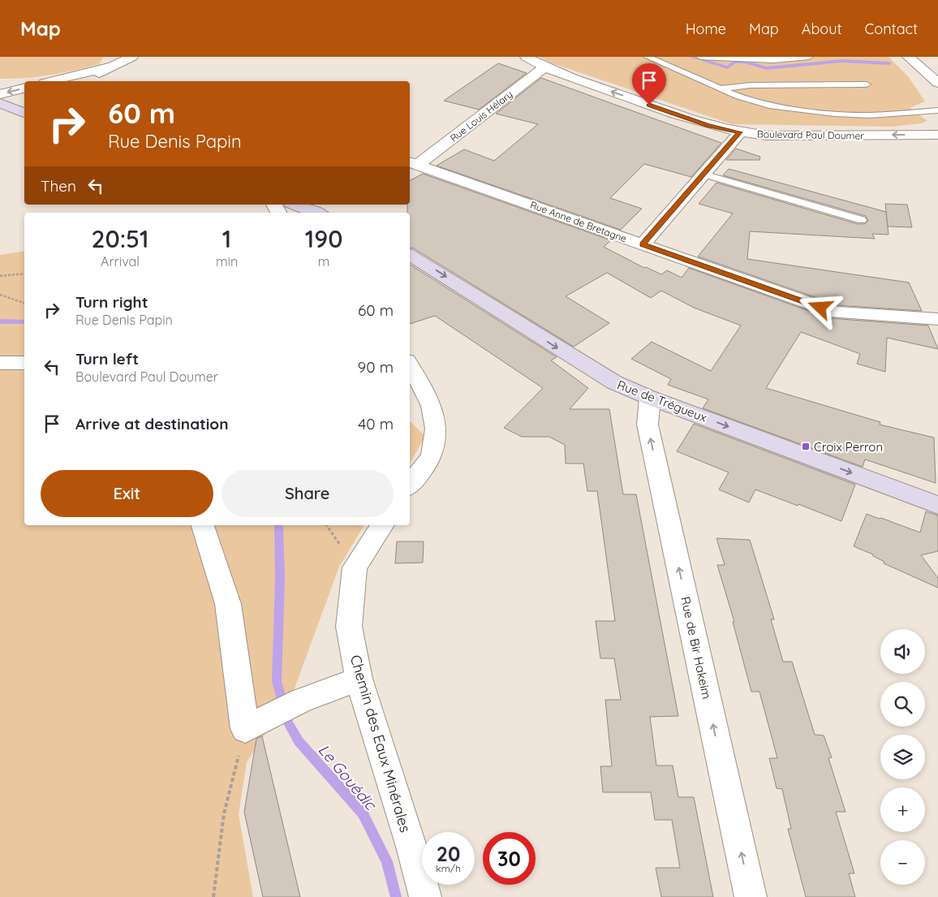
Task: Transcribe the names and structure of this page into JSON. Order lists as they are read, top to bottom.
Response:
{
  "streets": {
    "main road": ["Rue de Trégueux"],
    "street": [
      "Rue Louis Hélary",
      "Boulevard Paul Doumer",
      "Rue Anne de Bretagne",
      "Rue de Bir Hakeim",
      "Chemin des Eaux Minérales"
    ]
  },
  "crossings": [
    ["Rue Louis Hélary", "Boulevard Paul Doumer"],
    ["Rue Louis Hélary", "Rue Anne de Bretagne"],
    ["Rue de Trégueux", "Rue de Bir Hakeim"]
  ],
  "one_way": ["Boulevard Paul Doumer", "Rue de Trégueux", "Rue de Bir Hakeim"],
  "water": ["Le Gouédic"],
  "places": {
    "transit": ["Croix Perron"]
  },
  "page": {
    "header": "Map",
    "nav": [
      "Home",
      "Map",
      "About",
      "Contact"
    ],
    "turn": ["60 m", "Rue Denis Papin"],
    "then": "Then",
    "eta": [
      "20:51",
      "Arrival",
      "1",
      "min",
      "190",
      "m"
    ],
    "list": [
      {
        "name": "Turn right",
        "note": "Rue Denis Papin",
        "value": "60 m"
      },
      {
        "name": "Turn left",
        "note": "Boulevard Paul Doumer",
        "value": "90 m"
      },
      {
        "name": "Arrive at destination",
        "value": "40 m"
      }
    ],
    "buttons": ["Exit", "Share"],
    "map_buttons": ["+", "−"],
    "speed": "20 km/h",
    "limit": "30"
  }
}
